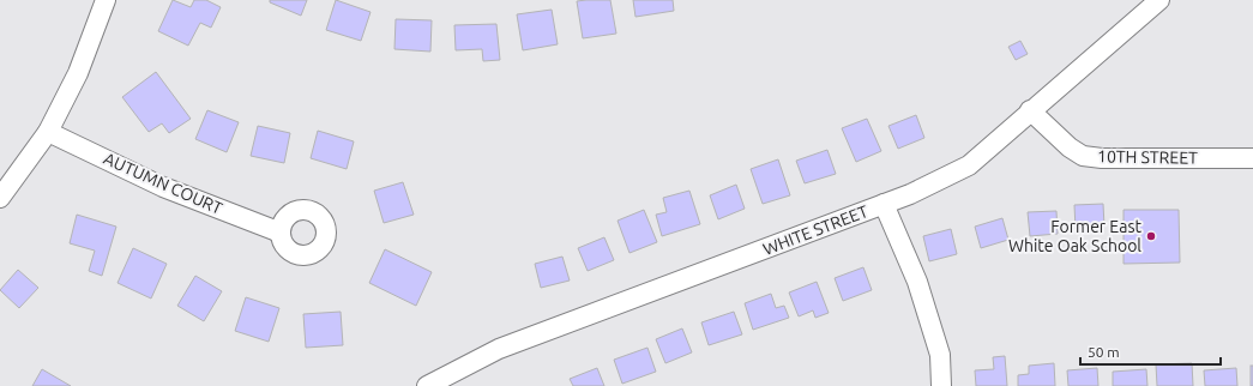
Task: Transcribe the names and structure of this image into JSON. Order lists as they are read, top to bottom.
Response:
{
  "streets": {
    "street": ["10TH STREET", "AUTUMN COURT", "WHITE STREET"]
  },
  "crossings": [
    ["10TH STREET", "WHITE STREET"]
  ],
  "places": ["Former East White Oak School"],
  "scale_bar": "50 m"
}
